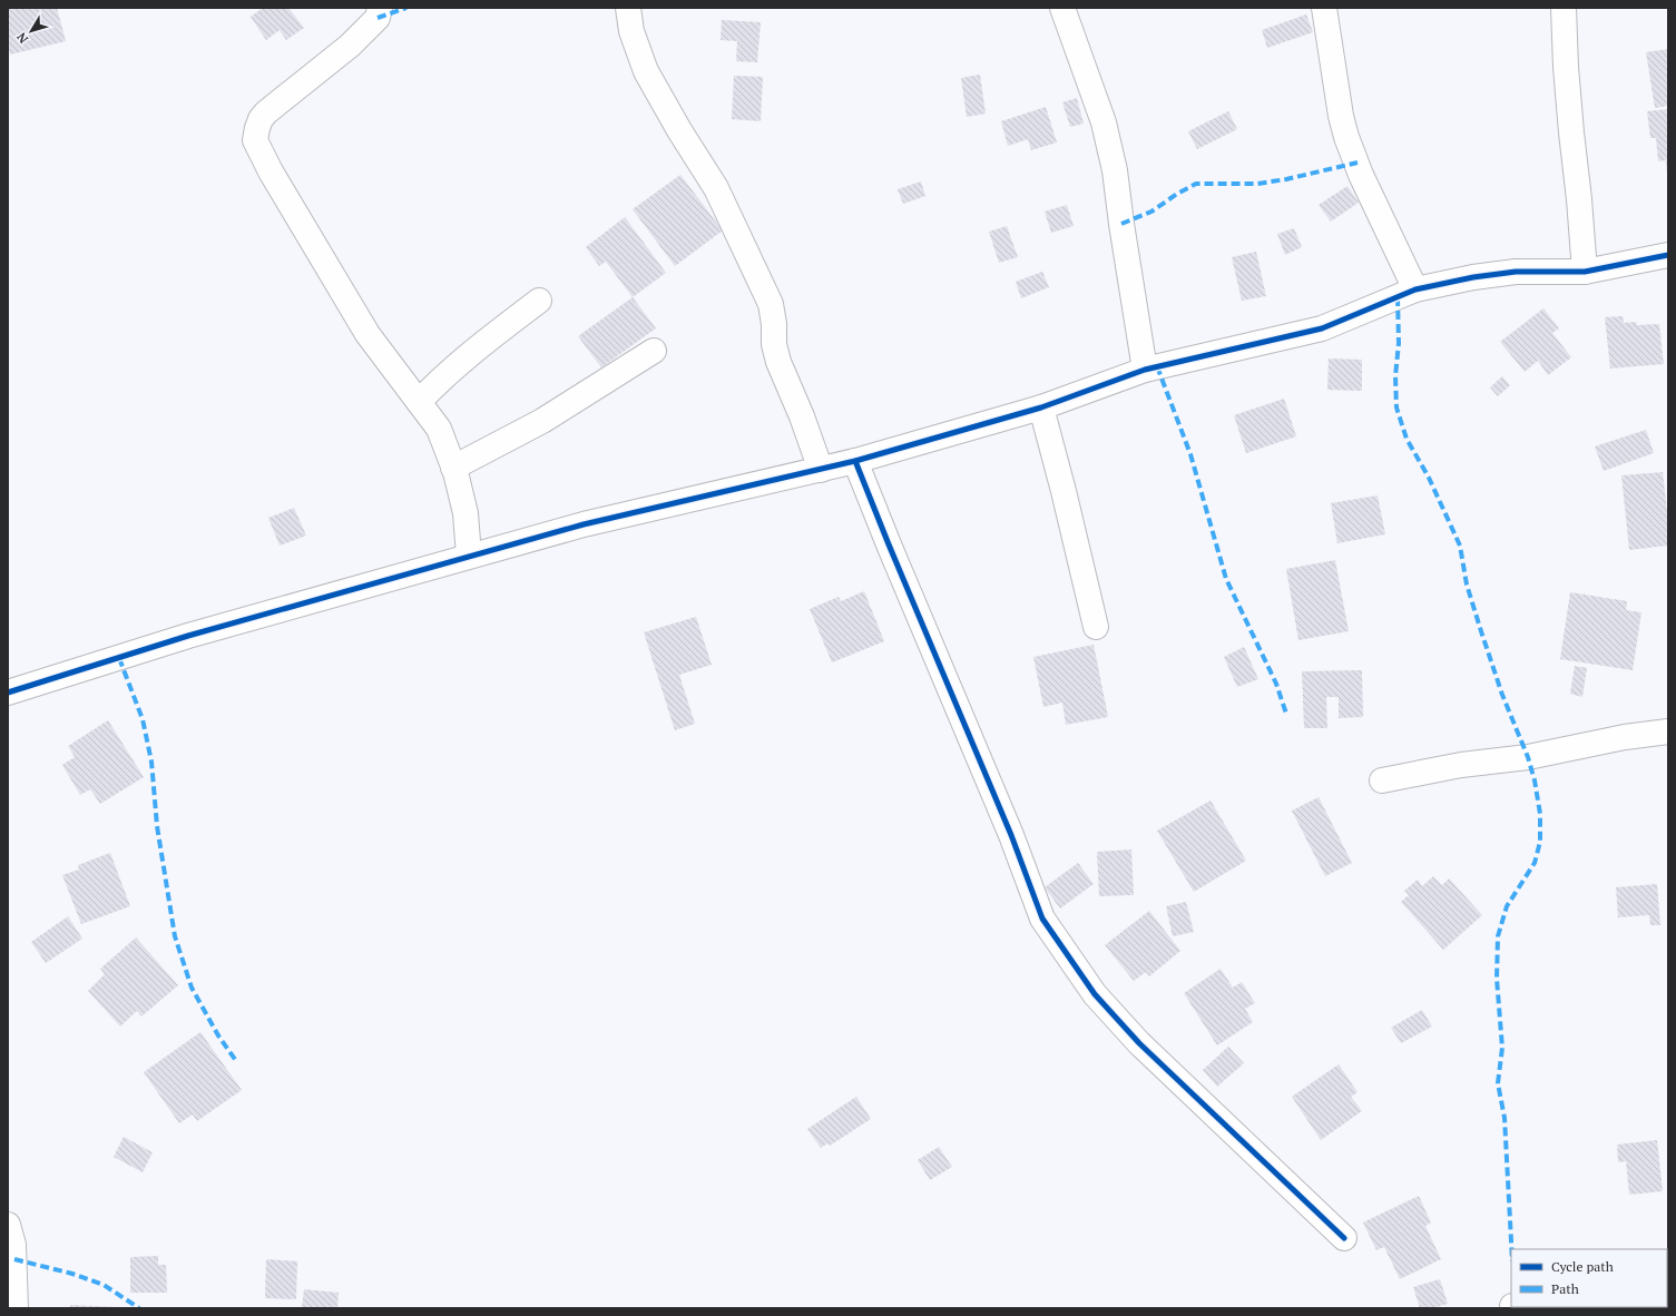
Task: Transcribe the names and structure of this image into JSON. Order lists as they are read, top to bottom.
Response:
{
  "legend": ["Cycle path", "Path"],
  "north": "bottom left"
}
